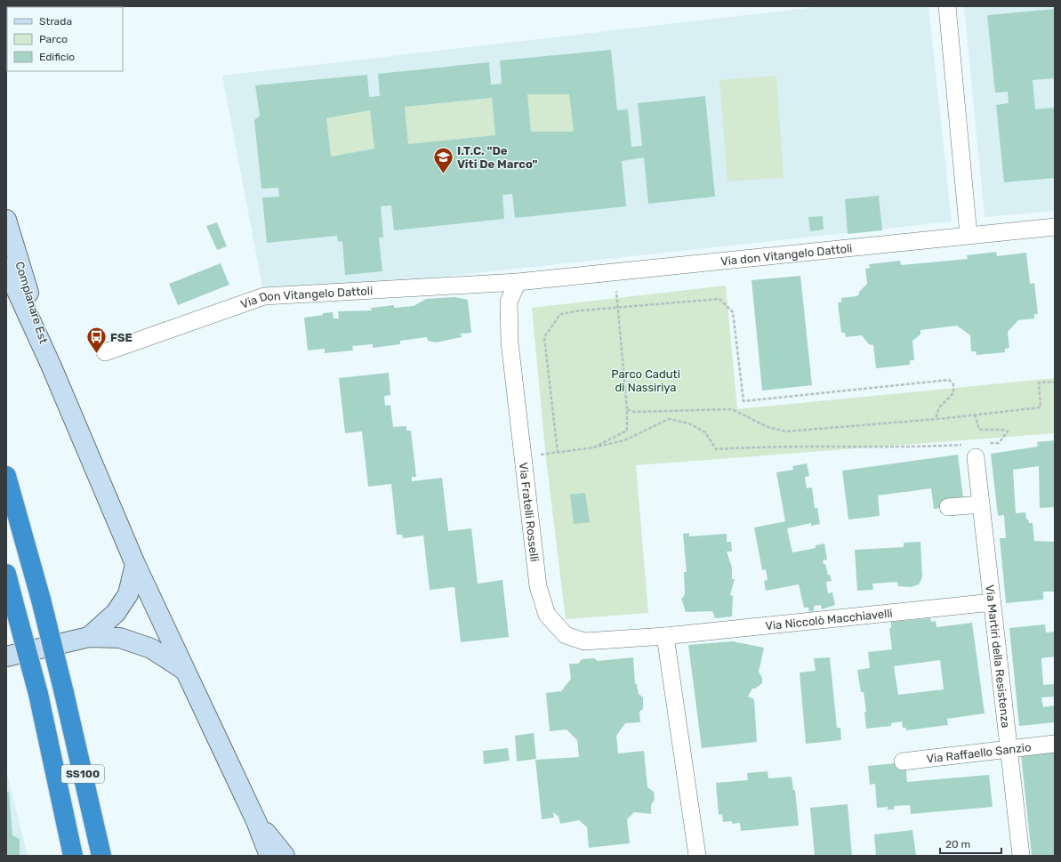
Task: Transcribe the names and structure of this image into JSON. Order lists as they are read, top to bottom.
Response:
{
  "streets": {
    "highway": ["SS100"],
    "main road": ["Complanare Est"],
    "street": [
      "Via don Vitangelo Dattoli",
      "Via Don Vitangelo Dattoli",
      "Via Fratelli Rosselli",
      "Via Niccolò Macchiavelli",
      "Via Martiri della Resistenza",
      "Via Raffaello Sanzio"
    ]
  },
  "crossings": [
    ["Via don Vitangelo Dattoli", "Via Don Vitangelo Dattoli"],
    ["Via don Vitangelo Dattoli", "Via Fratelli Rosselli"],
    ["Via Don Vitangelo Dattoli", "Via Fratelli Rosselli"],
    ["Via Fratelli Rosselli", "Via Niccolò Macchiavelli"],
    ["Via Niccolò Macchiavelli", "Via Martiri della Resistenza"],
    ["Via Martiri della Resistenza", "Via Raffaello Sanzio"]
  ],
  "parks": ["Parco Caduti di Nassiriya"],
  "places": {
    "school or university": ["I.T.C. \"De Viti De Marco\""],
    "bus stop": ["FSE"]
  },
  "legend": ["Strada", "Parco", "Edificio"],
  "scale_bar": "20 m"
}
